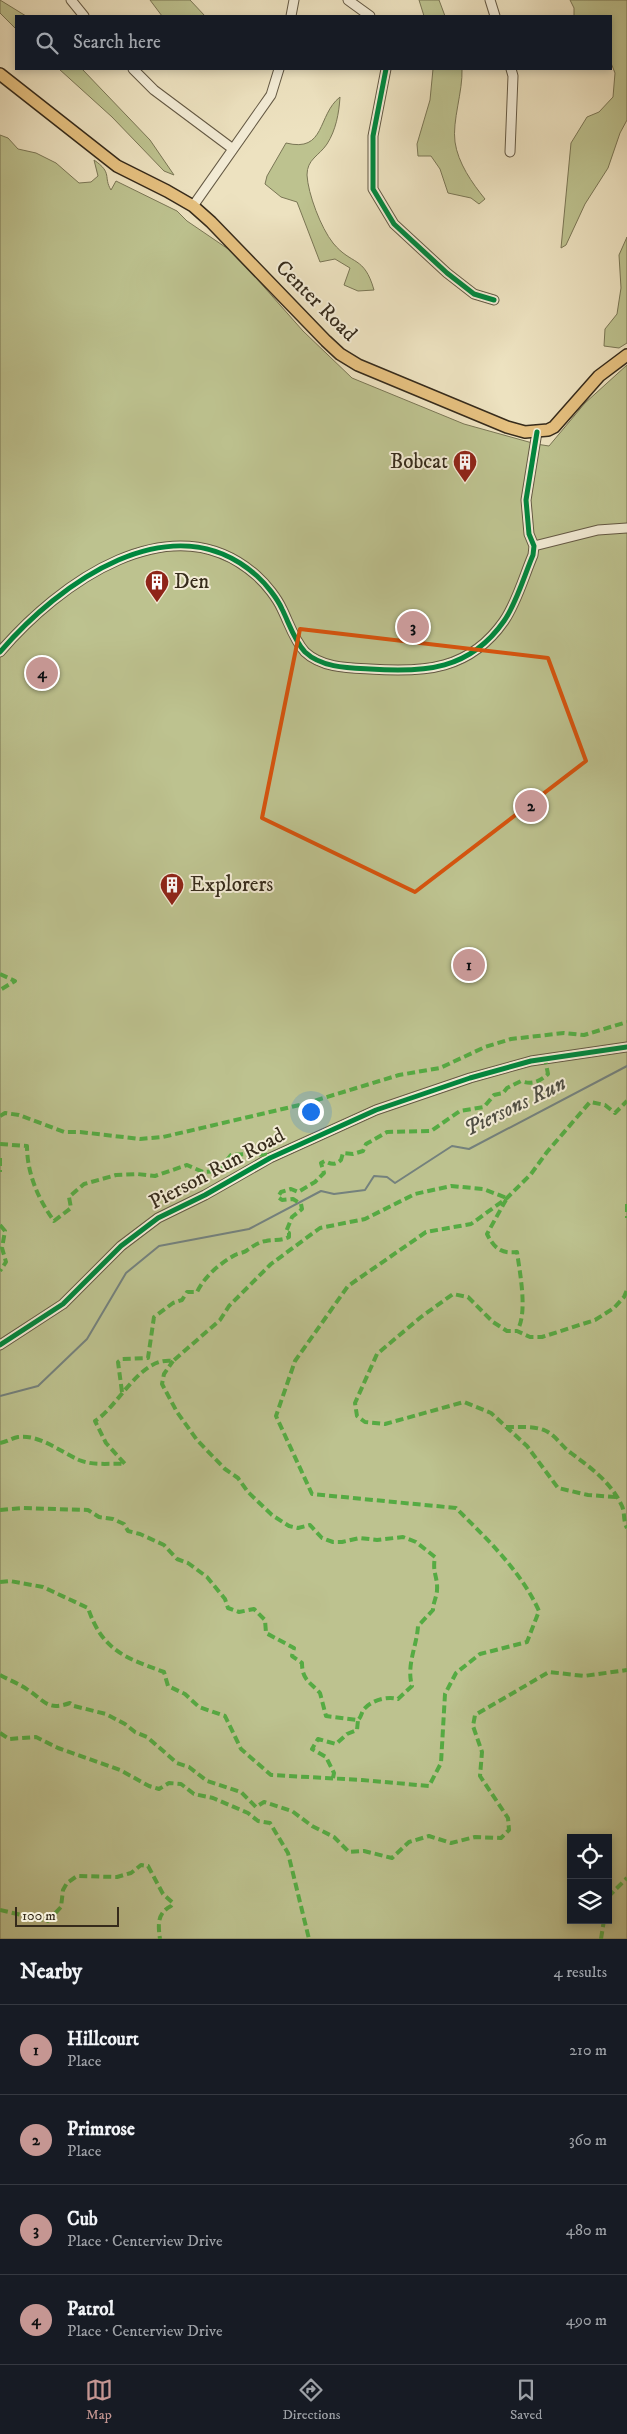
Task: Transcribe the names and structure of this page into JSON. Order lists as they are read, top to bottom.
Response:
{
  "streets": {
    "main road": ["Center Road"],
    "street": ["Pierson Run Road"]
  },
  "water": ["Piersons Run"],
  "places": {
    "building": ["Bobcat", "Den", "Explorers"]
  },
  "scale_bar": "100 m",
  "page": {
    "search": "Search here",
    "pins": [
      "3",
      "4",
      "2",
      "1"
    ],
    "scale": "100 m",
    "heading": ["Nearby", "4 results"],
    "list": [
      {
        "mark": "1",
        "name": "Hillcourt",
        "note": "Place",
        "value": "210 m"
      },
      {
        "mark": "2",
        "name": "Primrose",
        "note": "Place",
        "value": "360 m"
      },
      {
        "mark": "3",
        "name": "Cub",
        "note": "Place · Centerview Drive",
        "value": "480 m"
      },
      {
        "mark": "4",
        "name": "Patrol",
        "note": "Place · Centerview Drive",
        "value": "490 m"
      }
    ],
    "nav": ["Map", "Directions", "Saved"]
  }
}
